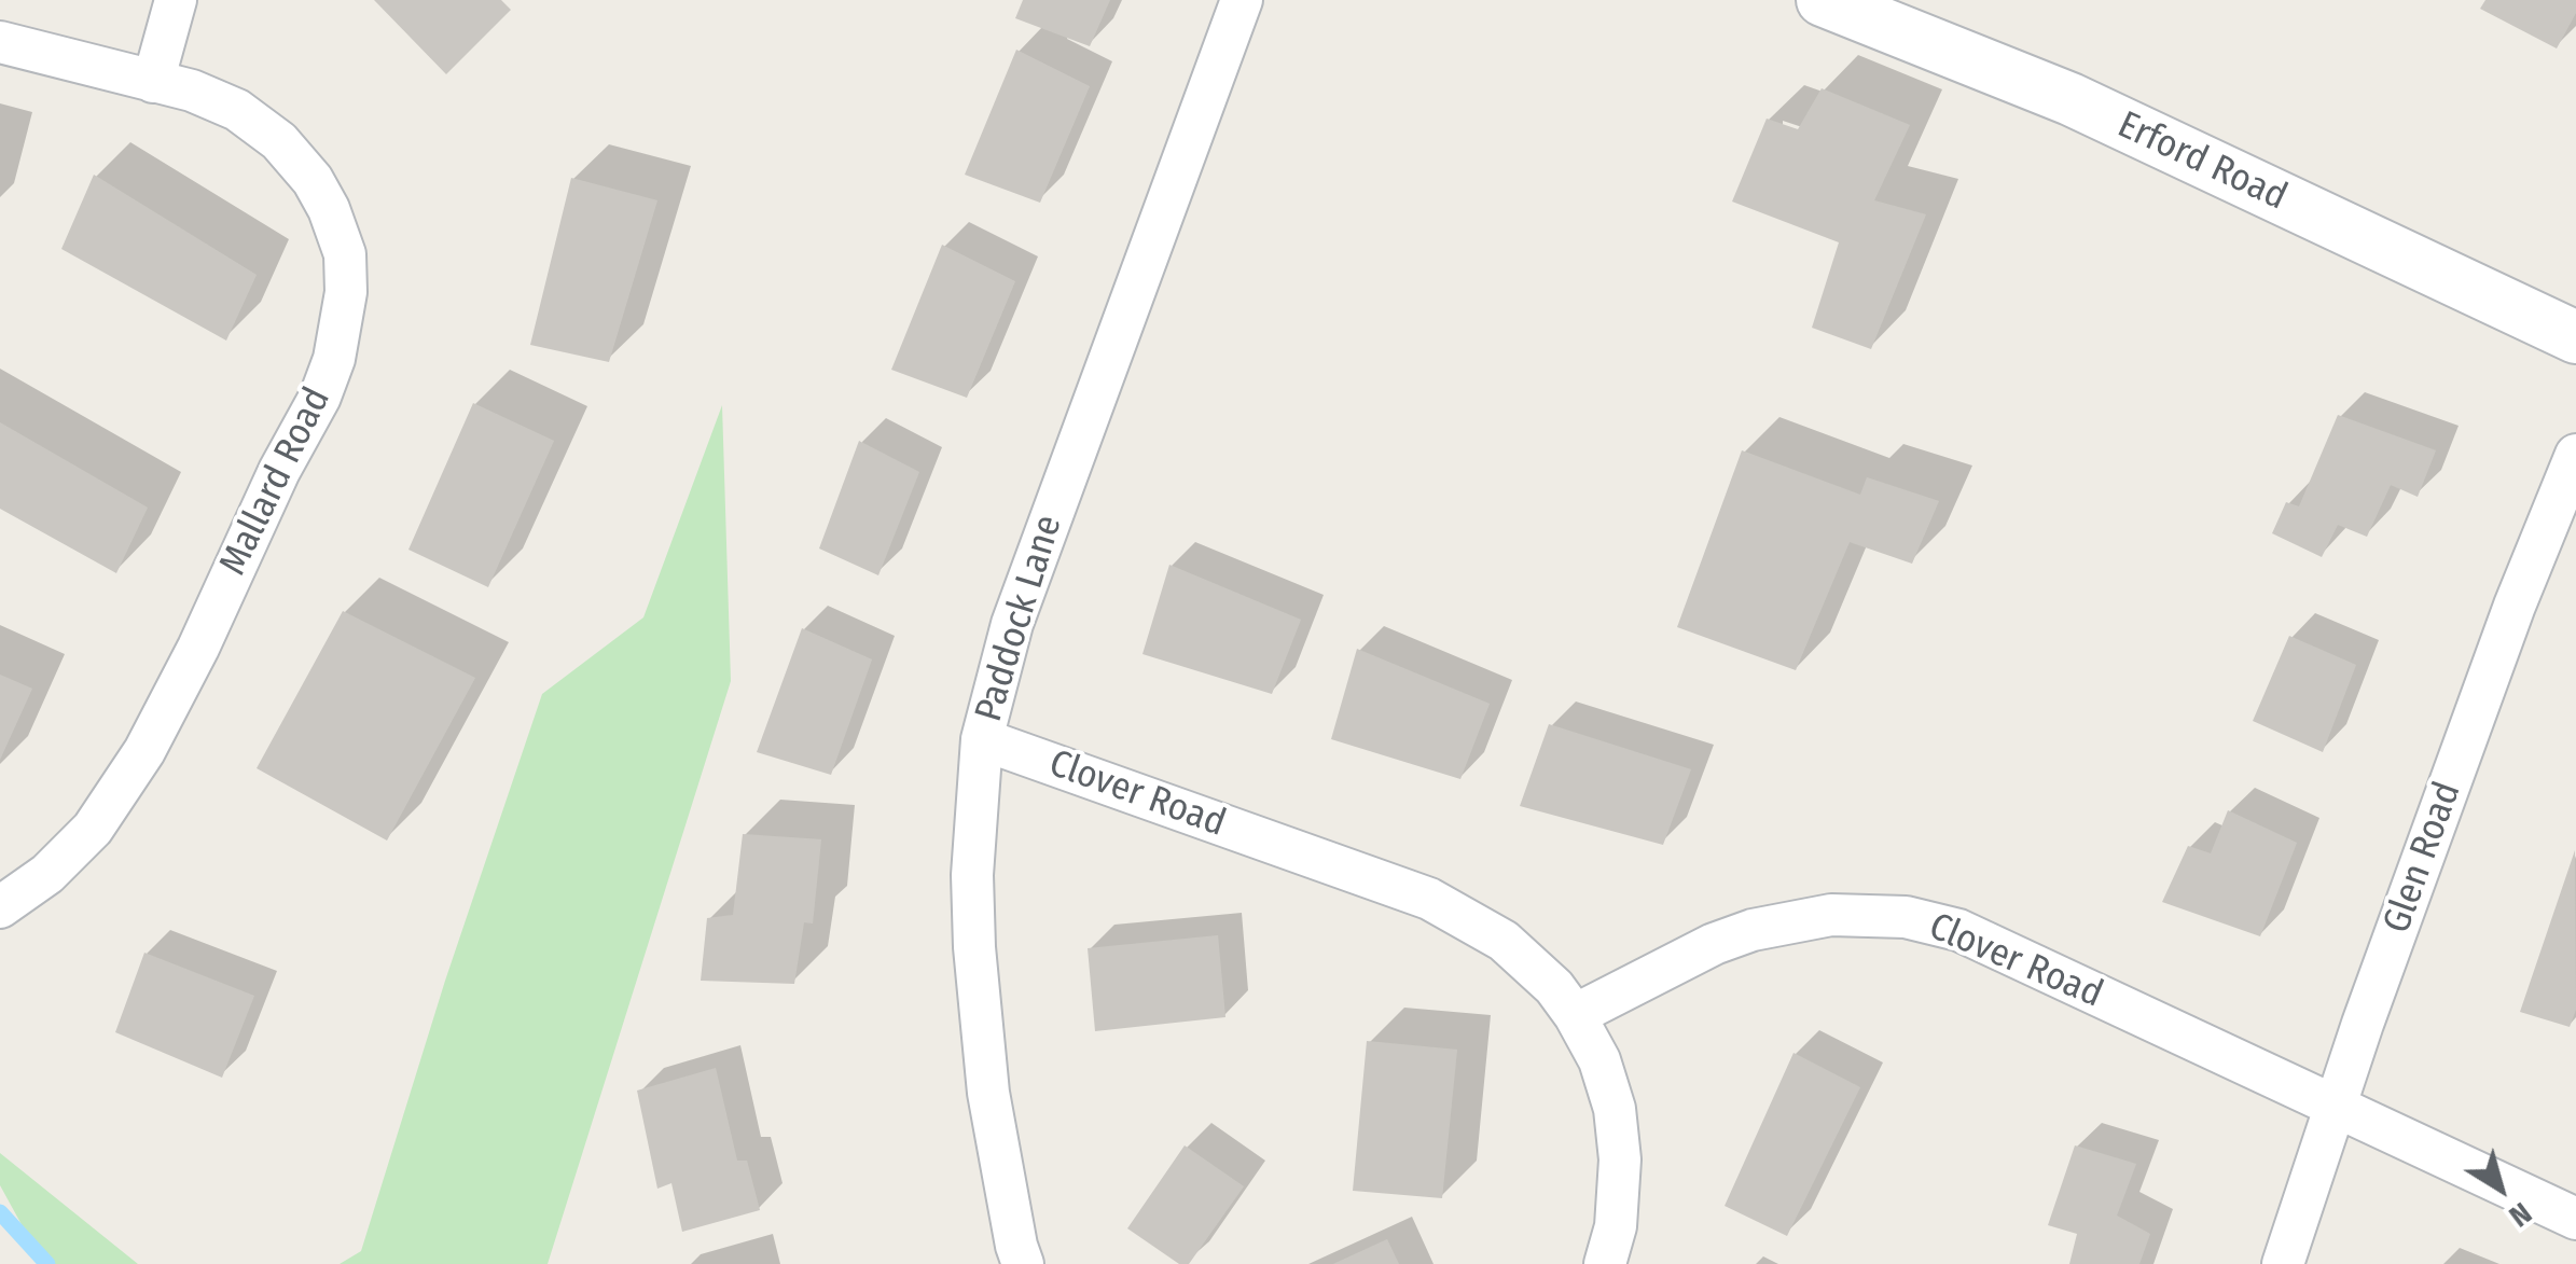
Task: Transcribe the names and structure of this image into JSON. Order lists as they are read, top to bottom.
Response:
{
  "streets": {
    "street": [
      "Erford Road",
      "Mallard Road",
      "Paddock Lane",
      "Clover Road",
      "Glen Road"
    ]
  },
  "crossings": [
    ["Paddock Lane", "Clover Road"],
    ["Clover Road", "Glen Road"]
  ],
  "north": "bottom right"
}
